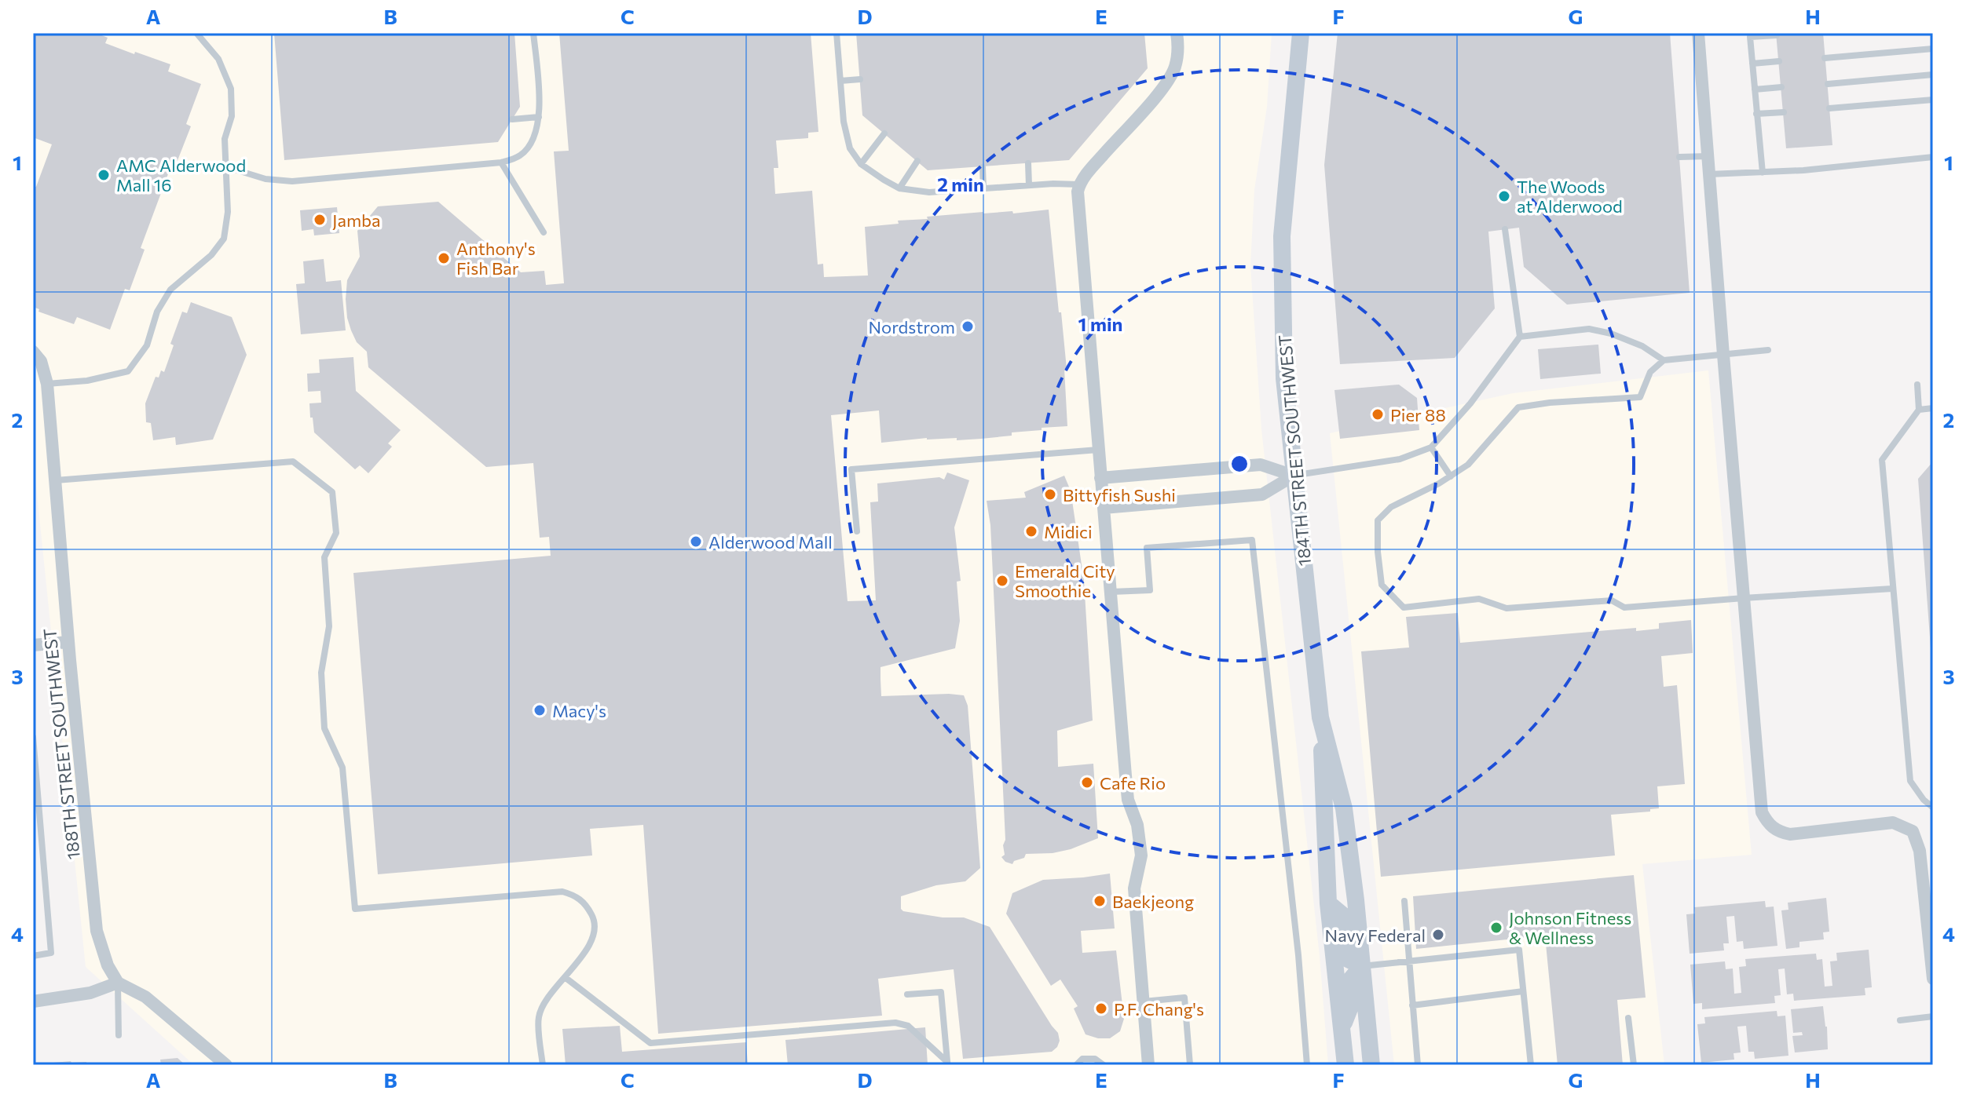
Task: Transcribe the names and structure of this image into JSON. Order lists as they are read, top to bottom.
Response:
{
  "streets": {
    "main road": ["184TH STREET SOUTHWEST"],
    "street": ["188TH STREET SOUTHWEST"]
  },
  "places": [
    "AMC Alderwood Mall 16",
    "The Woods at Alderwood",
    "Jamba",
    "Anthony's Fish Bar",
    "Nordstrom",
    "Pier 88",
    "Bittyfish Sushi",
    "Midici",
    "Alderwood Mall",
    "Emerald City Smoothie",
    "Macy's",
    "Cafe Rio",
    "Baekjeong",
    "Johnson Fitness & Wellness",
    "Navy Federal",
    "P.F. Chang's"
  ],
  "grid": {
    "columns": [
      "A",
      "B",
      "C",
      "D",
      "E",
      "F",
      "G",
      "H"
    ],
    "rows": [
      "1",
      "2",
      "3",
      "4"
    ]
  },
  "rings": ["2 min", "1 min"]
}
